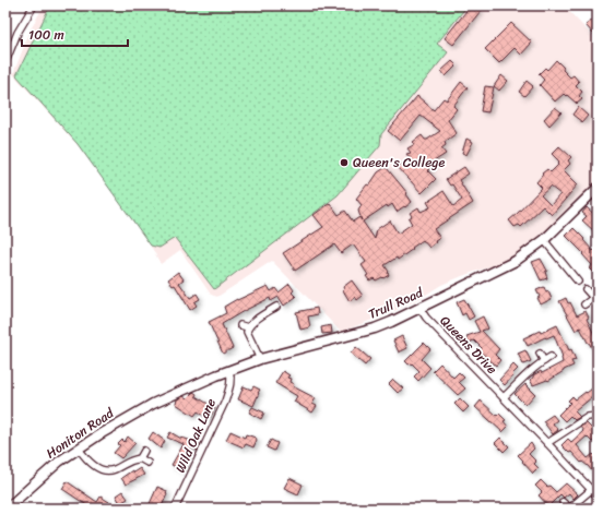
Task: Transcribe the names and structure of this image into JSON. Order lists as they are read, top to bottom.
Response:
{
  "streets": {
    "street": [
      "Trull Road",
      "Queens Drive",
      "Honiton Road",
      "Wild Oak Lane"
    ]
  },
  "crossings": [
    ["Trull Road", "Queens Drive"],
    ["Trull Road", "Honiton Road"],
    ["Trull Road", "Wild Oak Lane"]
  ],
  "places": ["Queen's College"],
  "scale_bar": "100 m"
}
